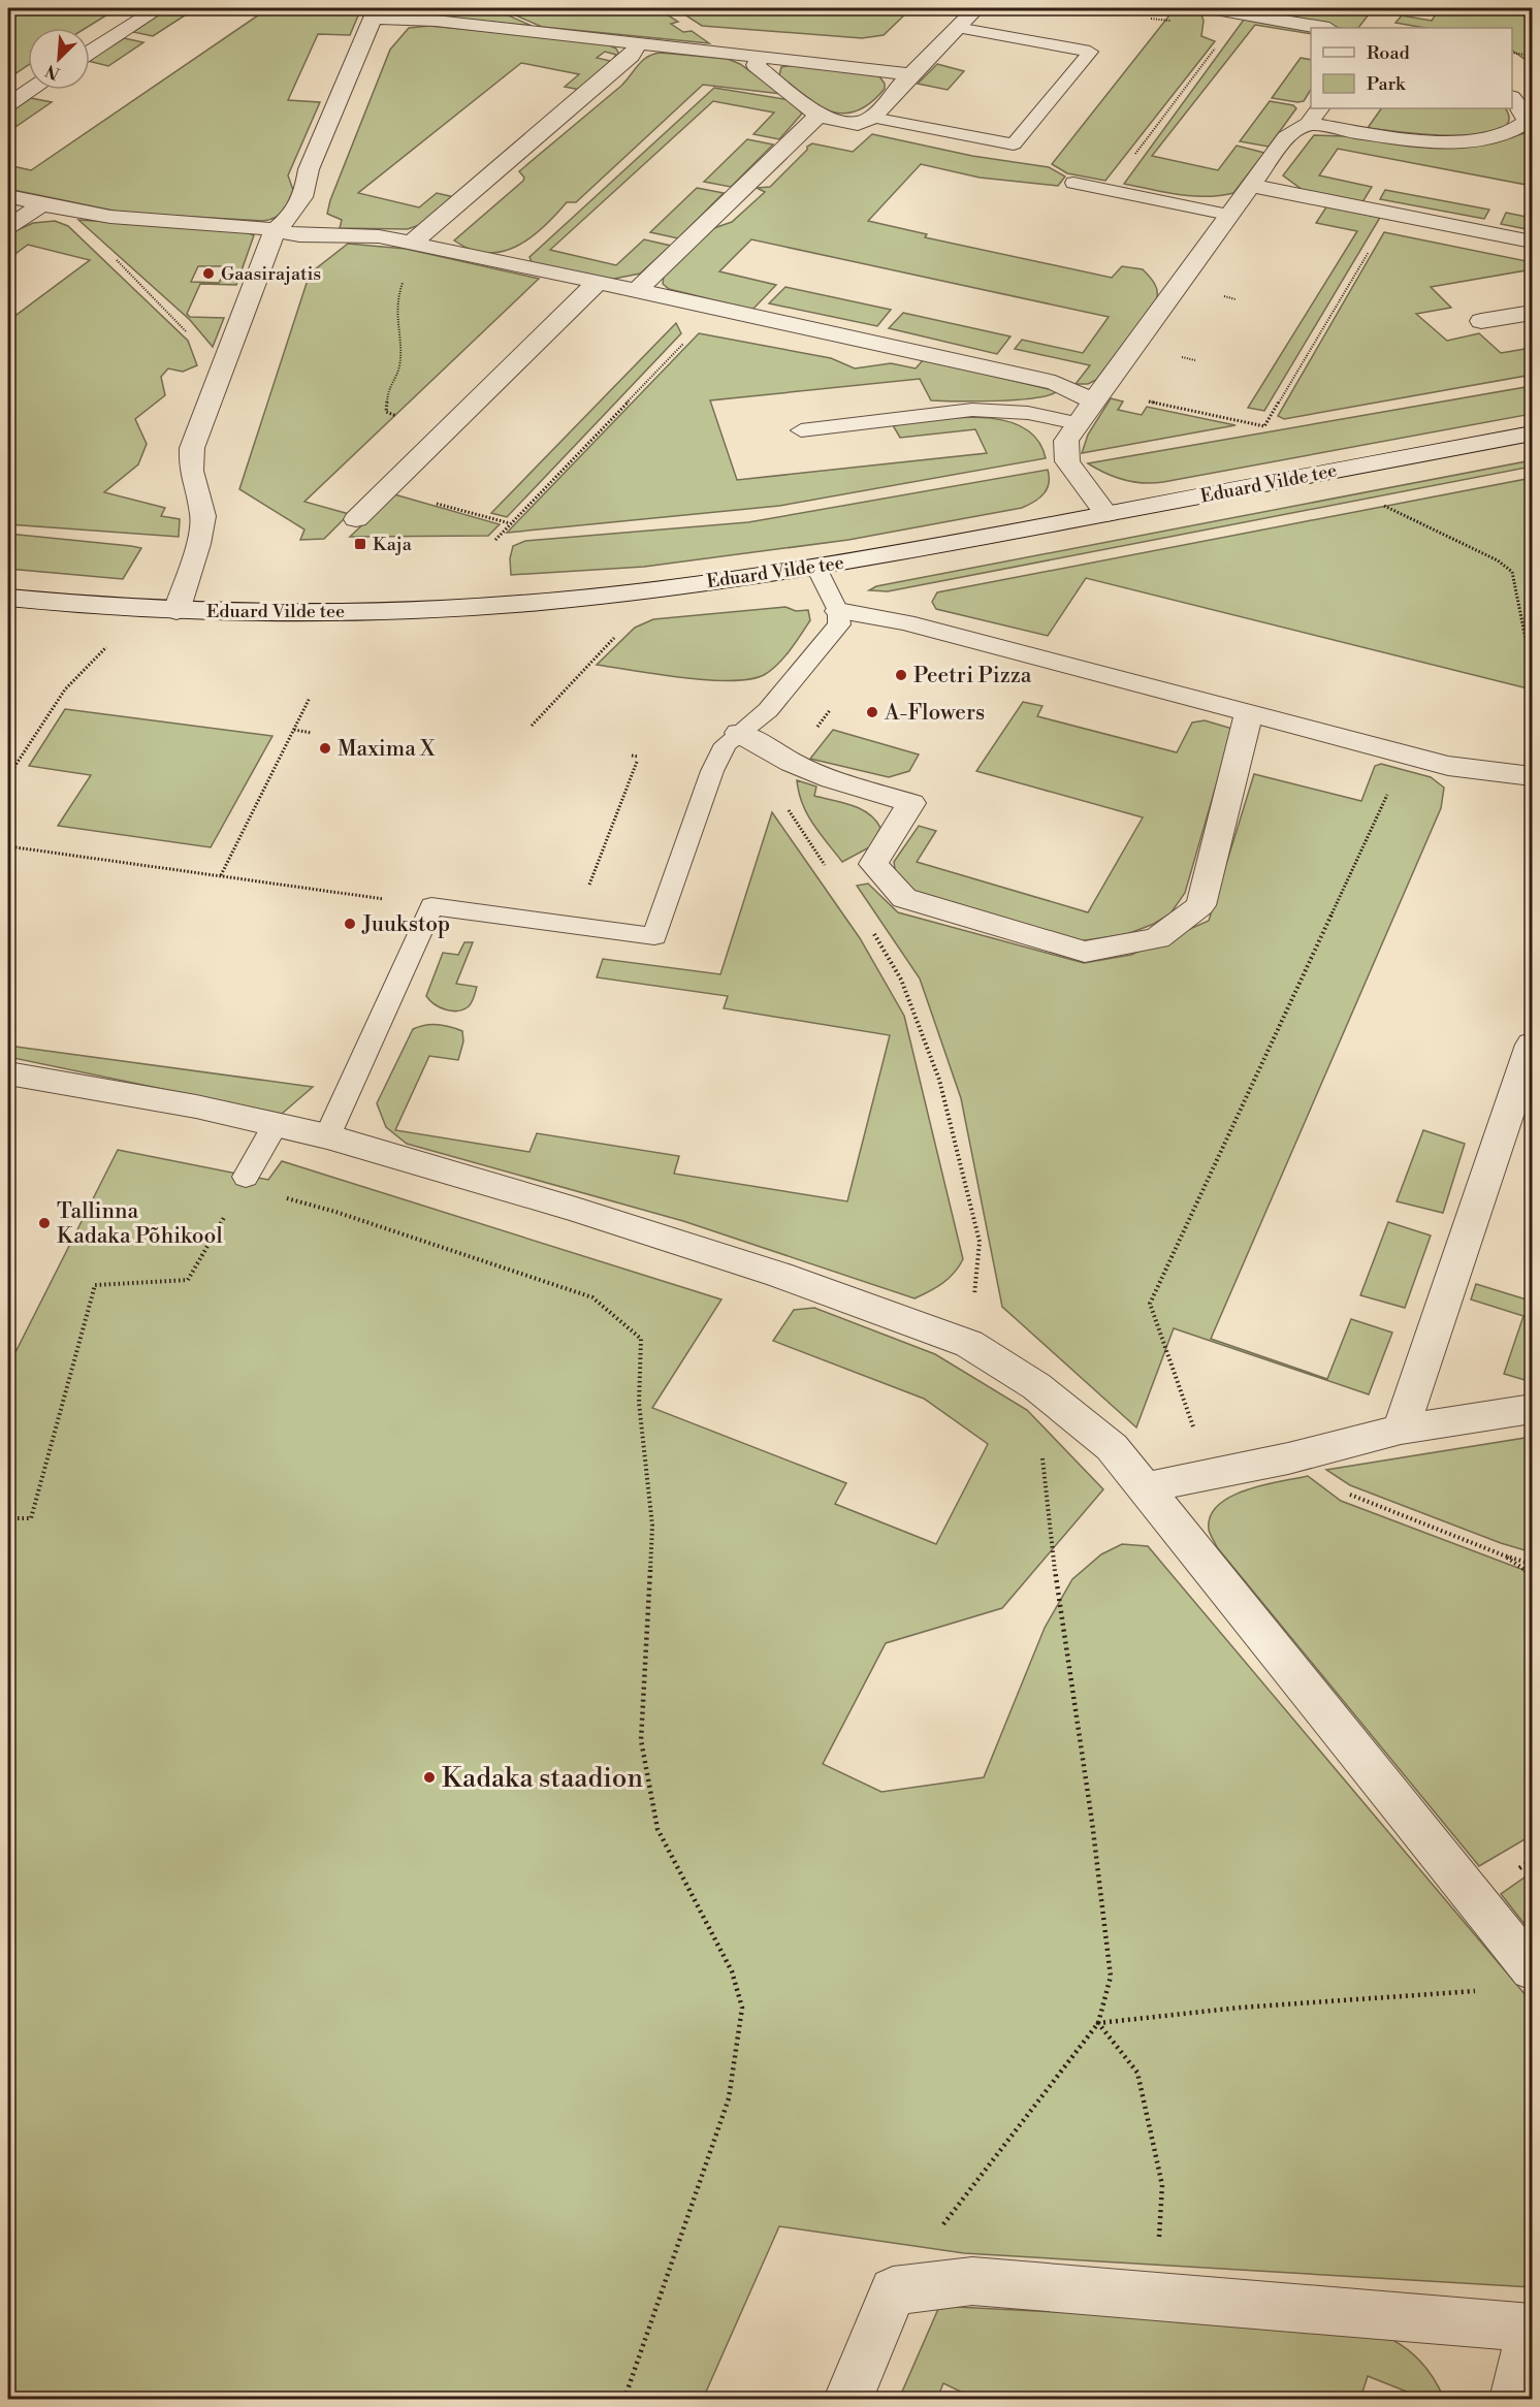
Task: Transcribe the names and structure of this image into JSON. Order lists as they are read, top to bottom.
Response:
{
  "streets": {
    "street": ["Eduard Vilde tee"]
  },
  "places": {
    "other": [
      "Gaasirajatis",
      "Peetri Pizza",
      "A-Flowers",
      "Maxima X",
      "Juukstop",
      "Tallinna Kadaka Põhikool",
      "Kadaka staadion"
    ],
    "transit": ["Kaja"]
  },
  "legend": ["Road", "Park"],
  "north": "bottom left"
}
